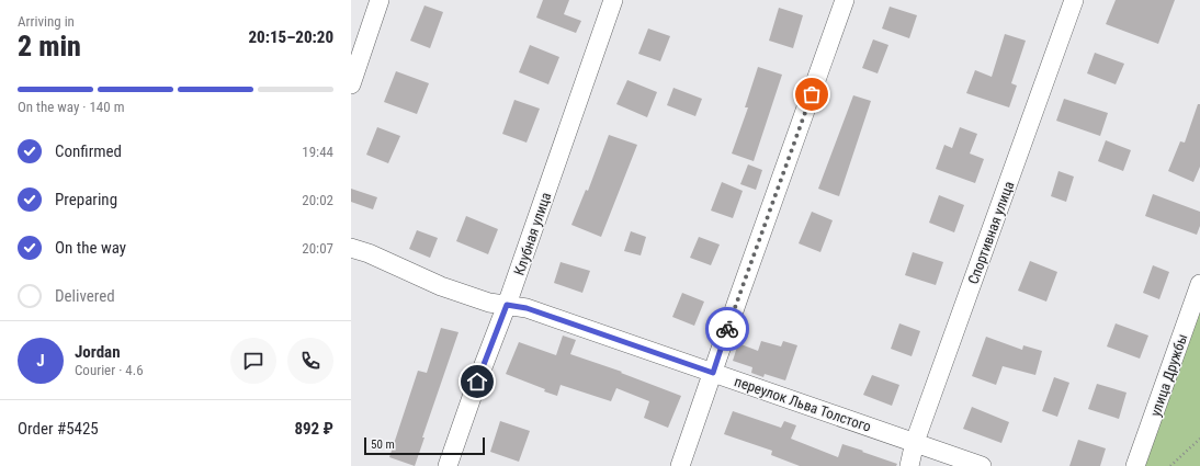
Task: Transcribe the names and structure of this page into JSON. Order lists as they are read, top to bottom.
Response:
{
  "streets": {
    "street": [
      "Спортивная улица",
      "Клубная улица",
      "улица Дружбы",
      "переулок Льва Толстого"
    ]
  },
  "crossings": [
    ["Спортивная улица", "переулок Льва Толстого"],
    ["Клубная улица", "переулок Льва Толстого"]
  ],
  "scale_bar": "50 m",
  "page": {
    "heading": ["2 min", "Arriving in", "20:15–20:20"],
    "panel": [
      "Jordan",
      "Courier · 4.6",
      "Order #5425",
      "892 ₽"
    ],
    "bar": "On the way · 140 m",
    "list": [
      ["Confirmed", "19:44"],
      ["Preparing", "20:02"],
      ["On the way", "20:07"],
      "Delivered"
    ],
    "round": "J",
    "scale": "50 m"
  }
}
